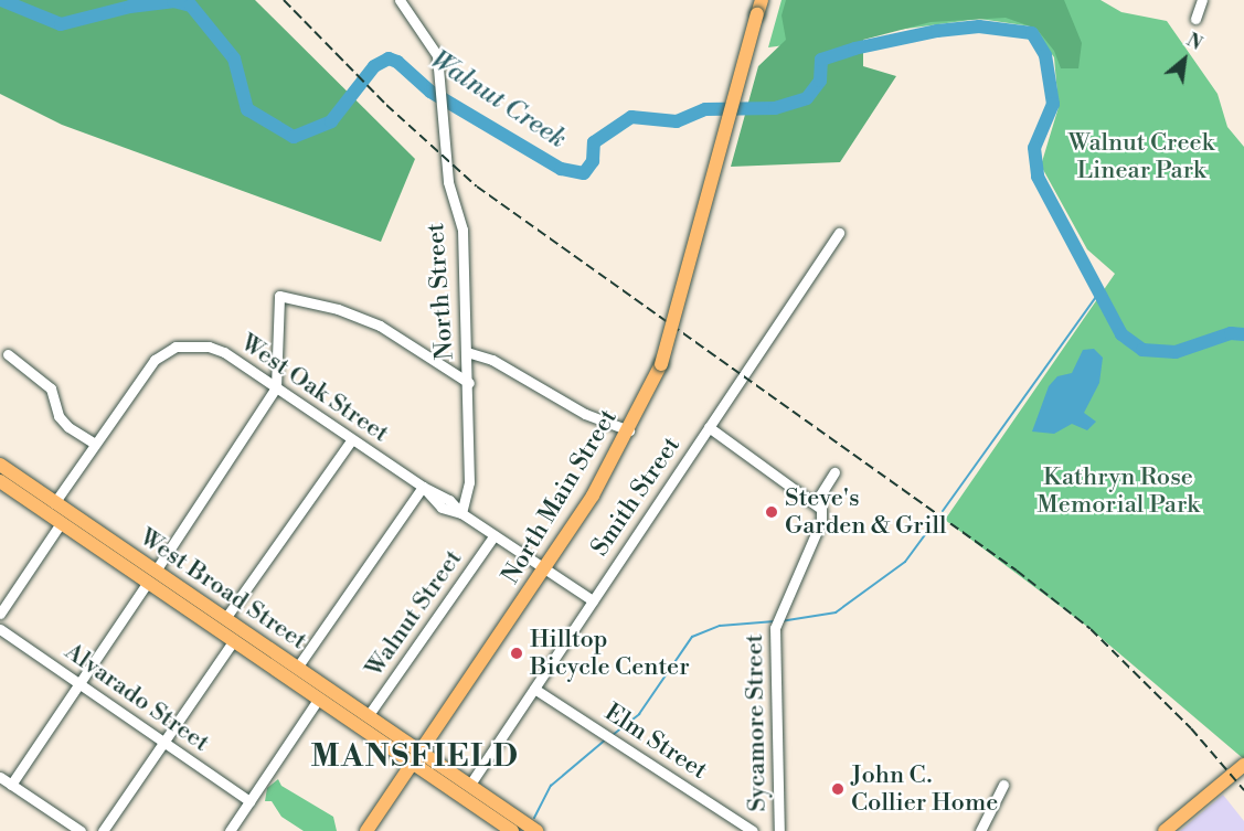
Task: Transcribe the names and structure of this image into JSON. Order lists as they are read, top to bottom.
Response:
{
  "streets": {
    "main road": ["North Main Street", "West Broad Street"],
    "street": [
      "North Street",
      "West Oak Street",
      "Smith Street",
      "Walnut Street",
      "Alvarado Street",
      "Sycamore Street",
      "Elm Street"
    ]
  },
  "crossings": [
    ["North Street", "West Oak Street"],
    ["West Oak Street", "North Main Street"],
    ["West Oak Street", "Smith Street"],
    ["West Oak Street", "Walnut Street"],
    ["North Main Street", "West Broad Street"],
    ["Smith Street", "Elm Street"],
    ["West Broad Street", "Walnut Street"]
  ],
  "districts": ["MANSFIELD"],
  "water": ["Walnut Creek"],
  "parks": ["Walnut Creek Linear Park", "Kathryn Rose Memorial Park"],
  "places": ["Steve's Garden & Grill", "Hilltop Bicycle Center", "John C. Collier Home"],
  "north": "top right"
}
